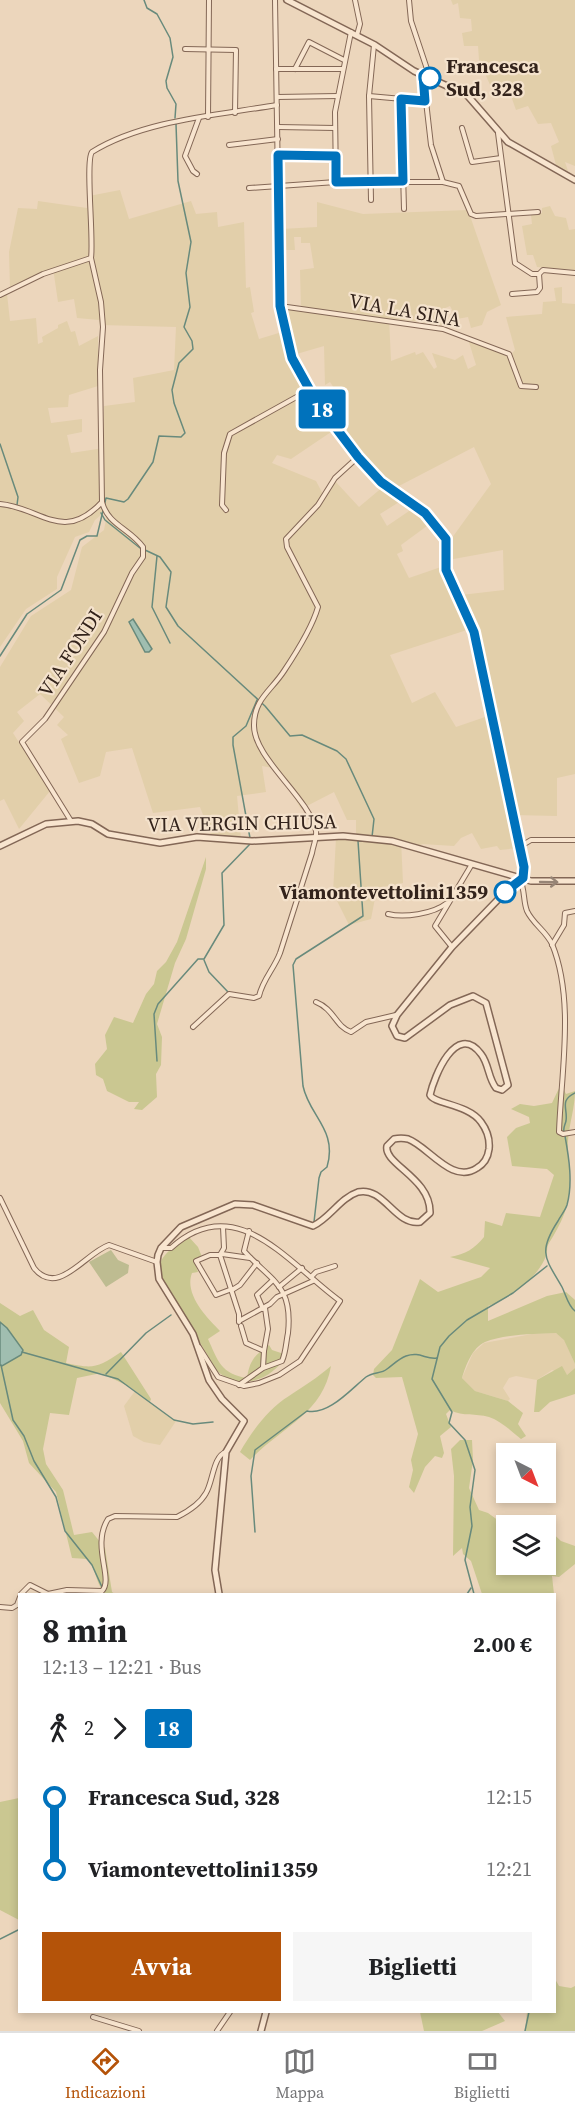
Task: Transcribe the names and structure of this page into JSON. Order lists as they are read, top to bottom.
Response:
{
  "streets": {
    "street": ["VIA LA SINA", "VIA FONDI", "VIA VERGIN CHIUSA"]
  },
  "crossings": [
    ["VIA FONDI", "VIA VERGIN CHIUSA"]
  ],
  "places": ["Francesca Sud, 328", "Viamontevettolini1359"],
  "lines": ["bus line 18"],
  "north": "bottom right",
  "page": {
    "on_map": "18",
    "heading": ["8 min", "12:13 – 12:21 · Bus", "2.00 €"],
    "legs": ["2", "18"],
    "list": [
      {
        "name": "Francesca Sud, 328",
        "value": "12:15"
      },
      {
        "name": "Viamontevettolini1359",
        "value": "12:21"
      }
    ],
    "buttons": ["Avvia", "Biglietti"],
    "tabs": ["Indicazioni", "Mappa", "Biglietti"]
  }
}
